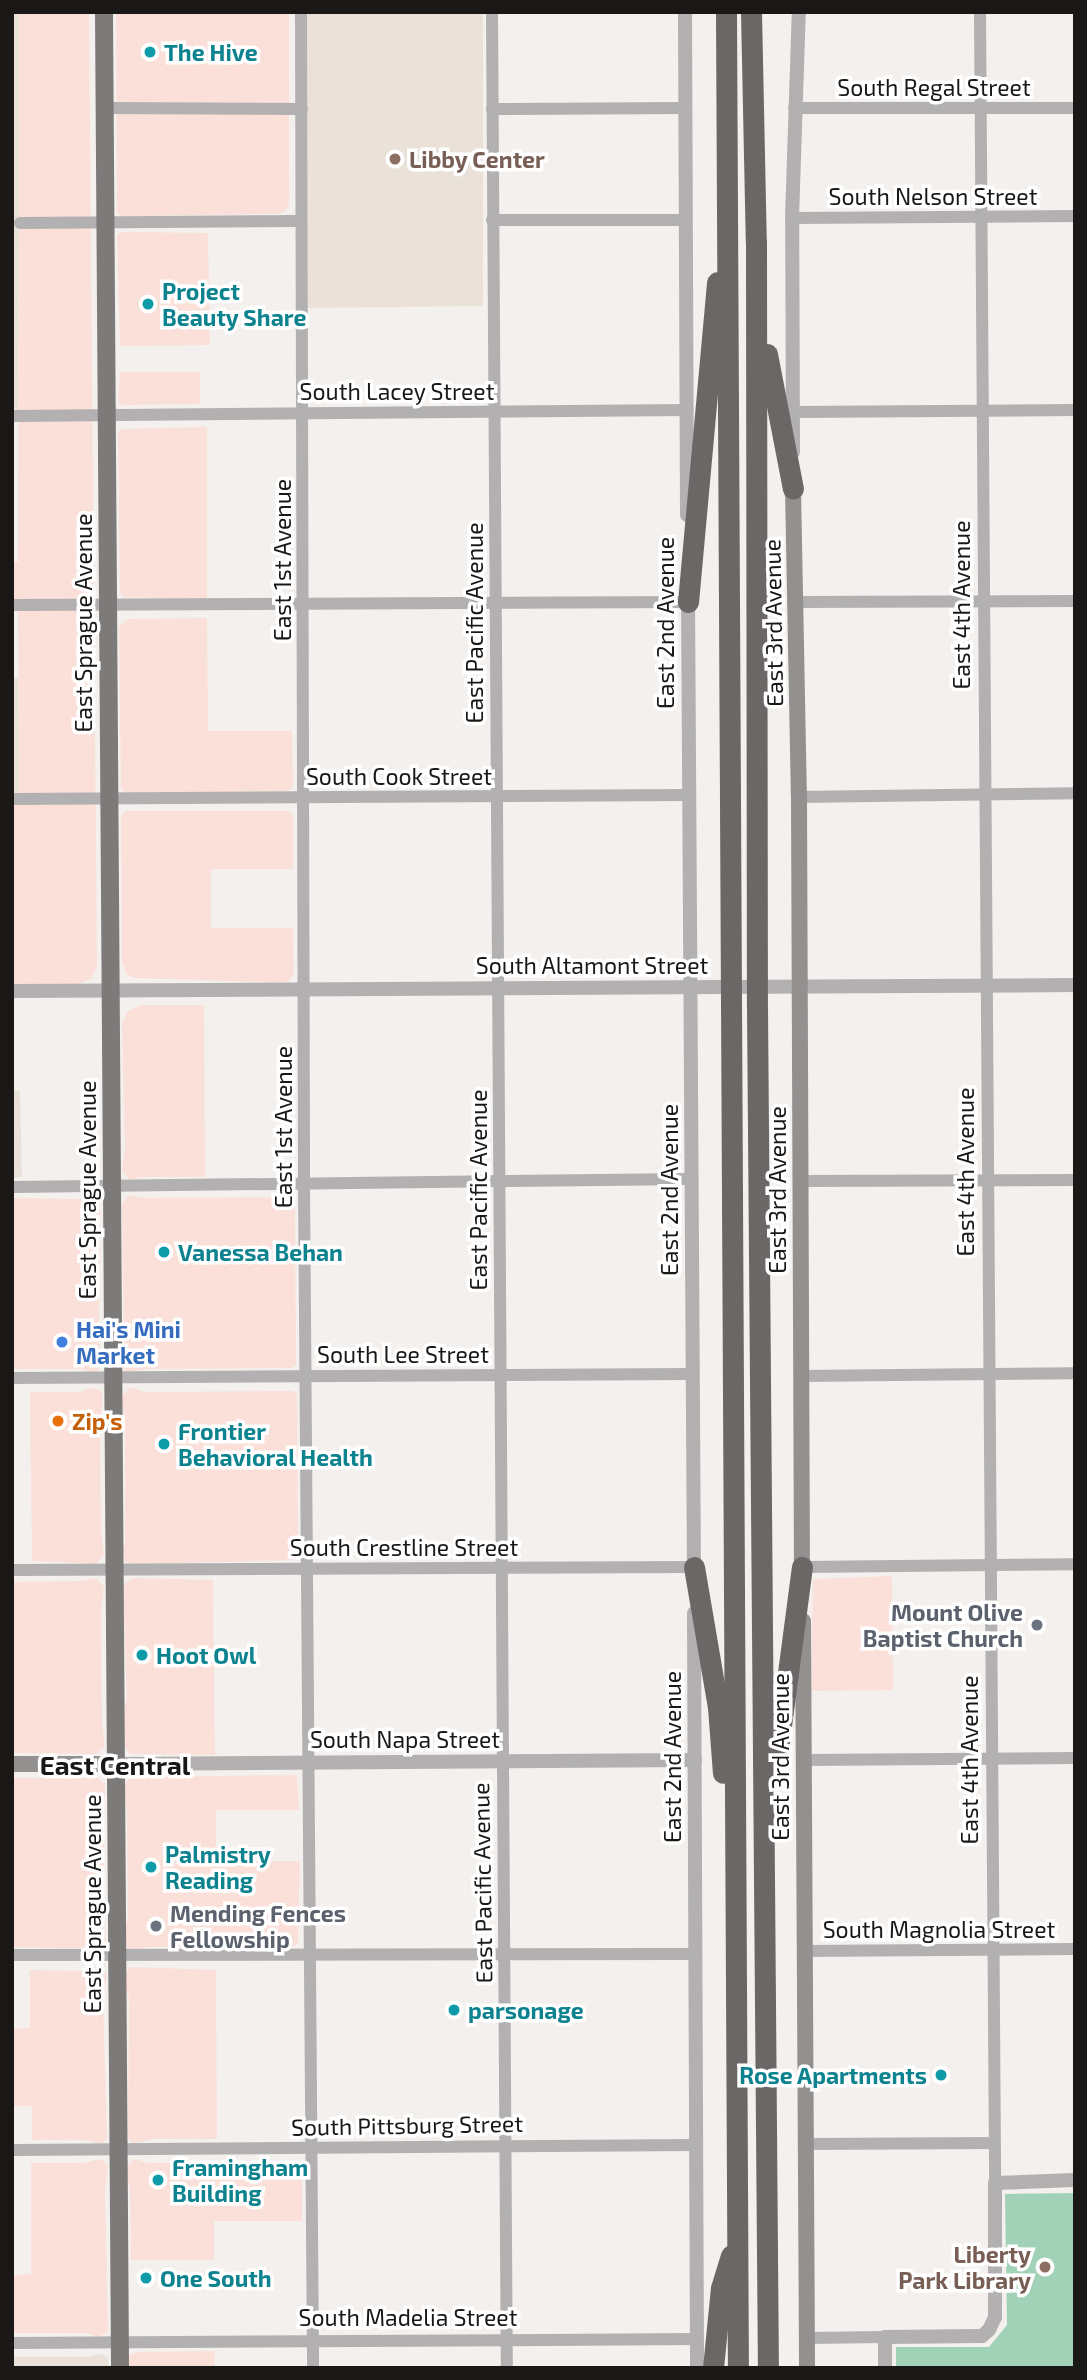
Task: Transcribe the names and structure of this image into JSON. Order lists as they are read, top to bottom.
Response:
{
  "streets": {
    "main road": ["East Sprague Avenue", "East 3rd Avenue"],
    "street": [
      "South Regal Street",
      "South Nelson Street",
      "South Lacey Street",
      "East 1st Avenue",
      "East 4th Avenue",
      "East Pacific Avenue",
      "East 2nd Avenue",
      "South Cook Street",
      "South Altamont Street",
      "South Lee Street",
      "South Crestline Street",
      "South Napa Street",
      "South Magnolia Street",
      "South Pittsburg Street",
      "South Madelia Street"
    ]
  },
  "crossings": [
    ["South Regal Street", "East 4th Avenue"],
    ["South Regal Street", "East 3rd Avenue"],
    ["South Nelson Street", "East 4th Avenue"],
    ["South Nelson Street", "East 3rd Avenue"],
    ["South Lacey Street", "East 1st Avenue"],
    ["South Lacey Street", "East Sprague Avenue"],
    ["South Lacey Street", "East Pacific Avenue"],
    ["South Lacey Street", "East 2nd Avenue"],
    ["East 1st Avenue", "South Cook Street"],
    ["East 1st Avenue", "South Altamont Street"],
    ["East 1st Avenue", "South Lee Street"],
    ["East 1st Avenue", "South Crestline Street"],
    ["East 1st Avenue", "South Napa Street"],
    ["East 1st Avenue", "South Pittsburg Street"],
    ["East 1st Avenue", "South Madelia Street"],
    ["East 4th Avenue", "South Altamont Street"],
    ["East 4th Avenue", "South Magnolia Street"],
    ["East Sprague Avenue", "South Cook Street"],
    ["East Sprague Avenue", "South Altamont Street"],
    ["East Sprague Avenue", "South Lee Street"],
    ["East Sprague Avenue", "South Crestline Street"],
    ["East Sprague Avenue", "South Napa Street"],
    ["East Sprague Avenue", "South Pittsburg Street"],
    ["East Sprague Avenue", "South Madelia Street"],
    ["East Pacific Avenue", "South Cook Street"],
    ["East Pacific Avenue", "South Altamont Street"],
    ["East Pacific Avenue", "South Lee Street"],
    ["East Pacific Avenue", "South Crestline Street"],
    ["East Pacific Avenue", "South Napa Street"],
    ["East Pacific Avenue", "South Pittsburg Street"],
    ["East Pacific Avenue", "South Madelia Street"],
    ["East 2nd Avenue", "South Cook Street"],
    ["East 2nd Avenue", "South Altamont Street"],
    ["East 2nd Avenue", "South Lee Street"],
    ["East 2nd Avenue", "South Crestline Street"],
    ["East 2nd Avenue", "South Napa Street"],
    ["East 2nd Avenue", "South Pittsburg Street"],
    ["East 2nd Avenue", "South Madelia Street"],
    ["East 3rd Avenue", "South Altamont Street"],
    ["East 3rd Avenue", "South Magnolia Street"]
  ],
  "districts": ["East Central"],
  "places": [
    "The Hive",
    "Libby Center",
    "Project Beauty Share",
    "Vanessa Behan",
    "Hai's Mini Market",
    "Zip's",
    "Frontier Behavioral Health",
    "Mount Olive Baptist Church",
    "Hoot Owl",
    "Palmistry Reading",
    "Mending Fences Fellowship",
    "parsonage",
    "Rose Apartments",
    "Framingham Building",
    "Liberty Park Library",
    "One South"
  ]
}
